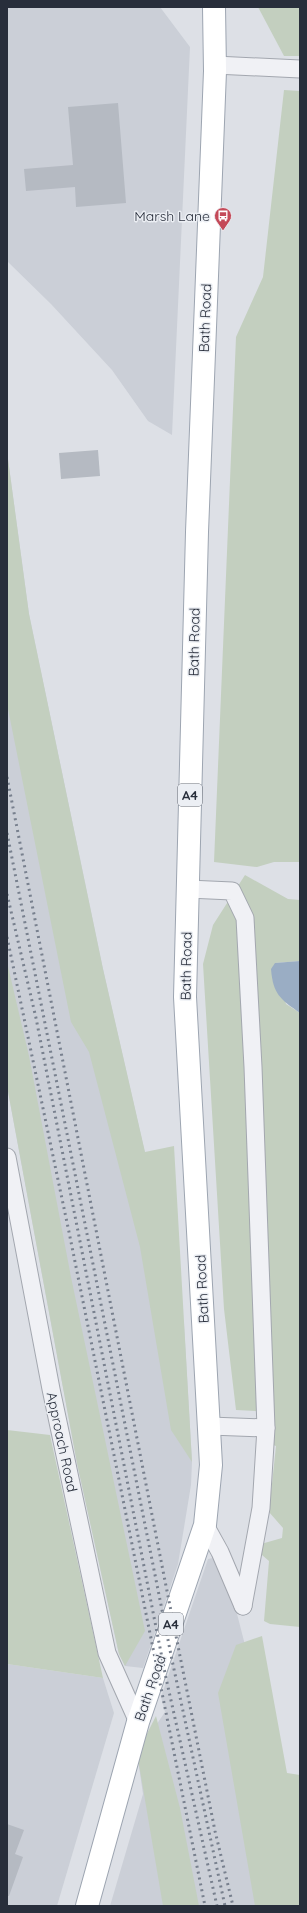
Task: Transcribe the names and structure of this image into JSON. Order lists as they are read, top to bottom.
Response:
{
  "streets": {
    "main road": ["Bath Road", "A4"],
    "street": ["Approach Road"]
  },
  "crossings": [
    ["Bath Road", "Approach Road"]
  ],
  "places": {
    "bus stop": ["Marsh Lane"]
  }
}
